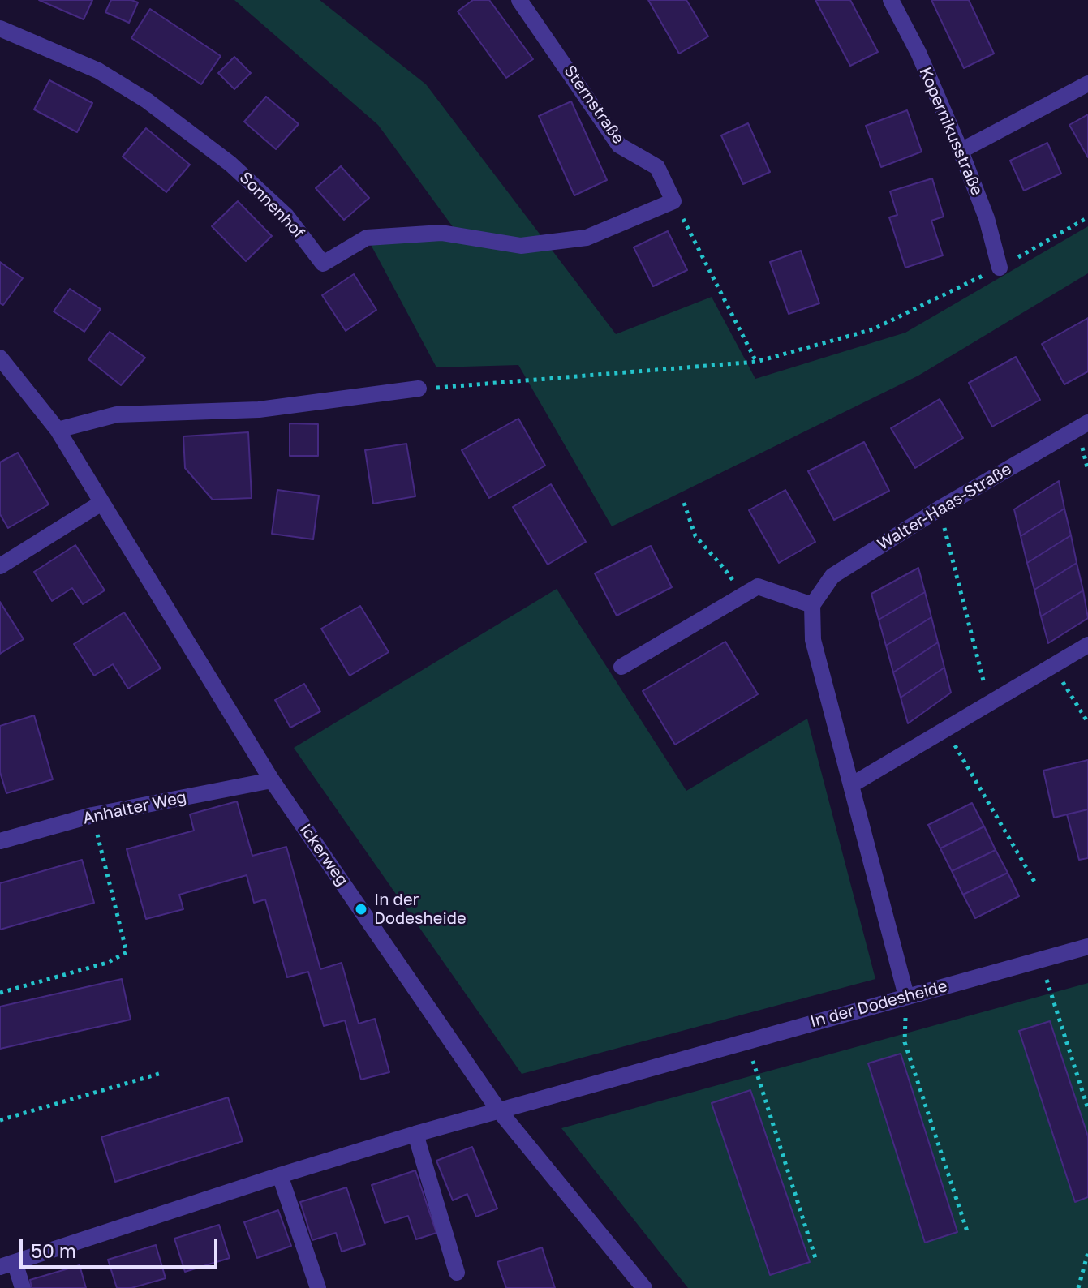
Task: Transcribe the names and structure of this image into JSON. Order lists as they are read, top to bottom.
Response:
{
  "streets": {
    "street": [
      "Sternstraße",
      "Kopernikusstraße",
      "Sonnenhof",
      "Walter-Haas-Straße",
      "Anhalter Weg",
      "Ickerweg",
      "In der Dodesheide"
    ]
  },
  "crossings": [
    ["Sternstraße", "Sonnenhof"],
    ["Anhalter Weg", "Ickerweg"],
    ["Ickerweg", "In der Dodesheide"]
  ],
  "places": ["In der Dodesheide"],
  "scale_bar": "50 m"
}
